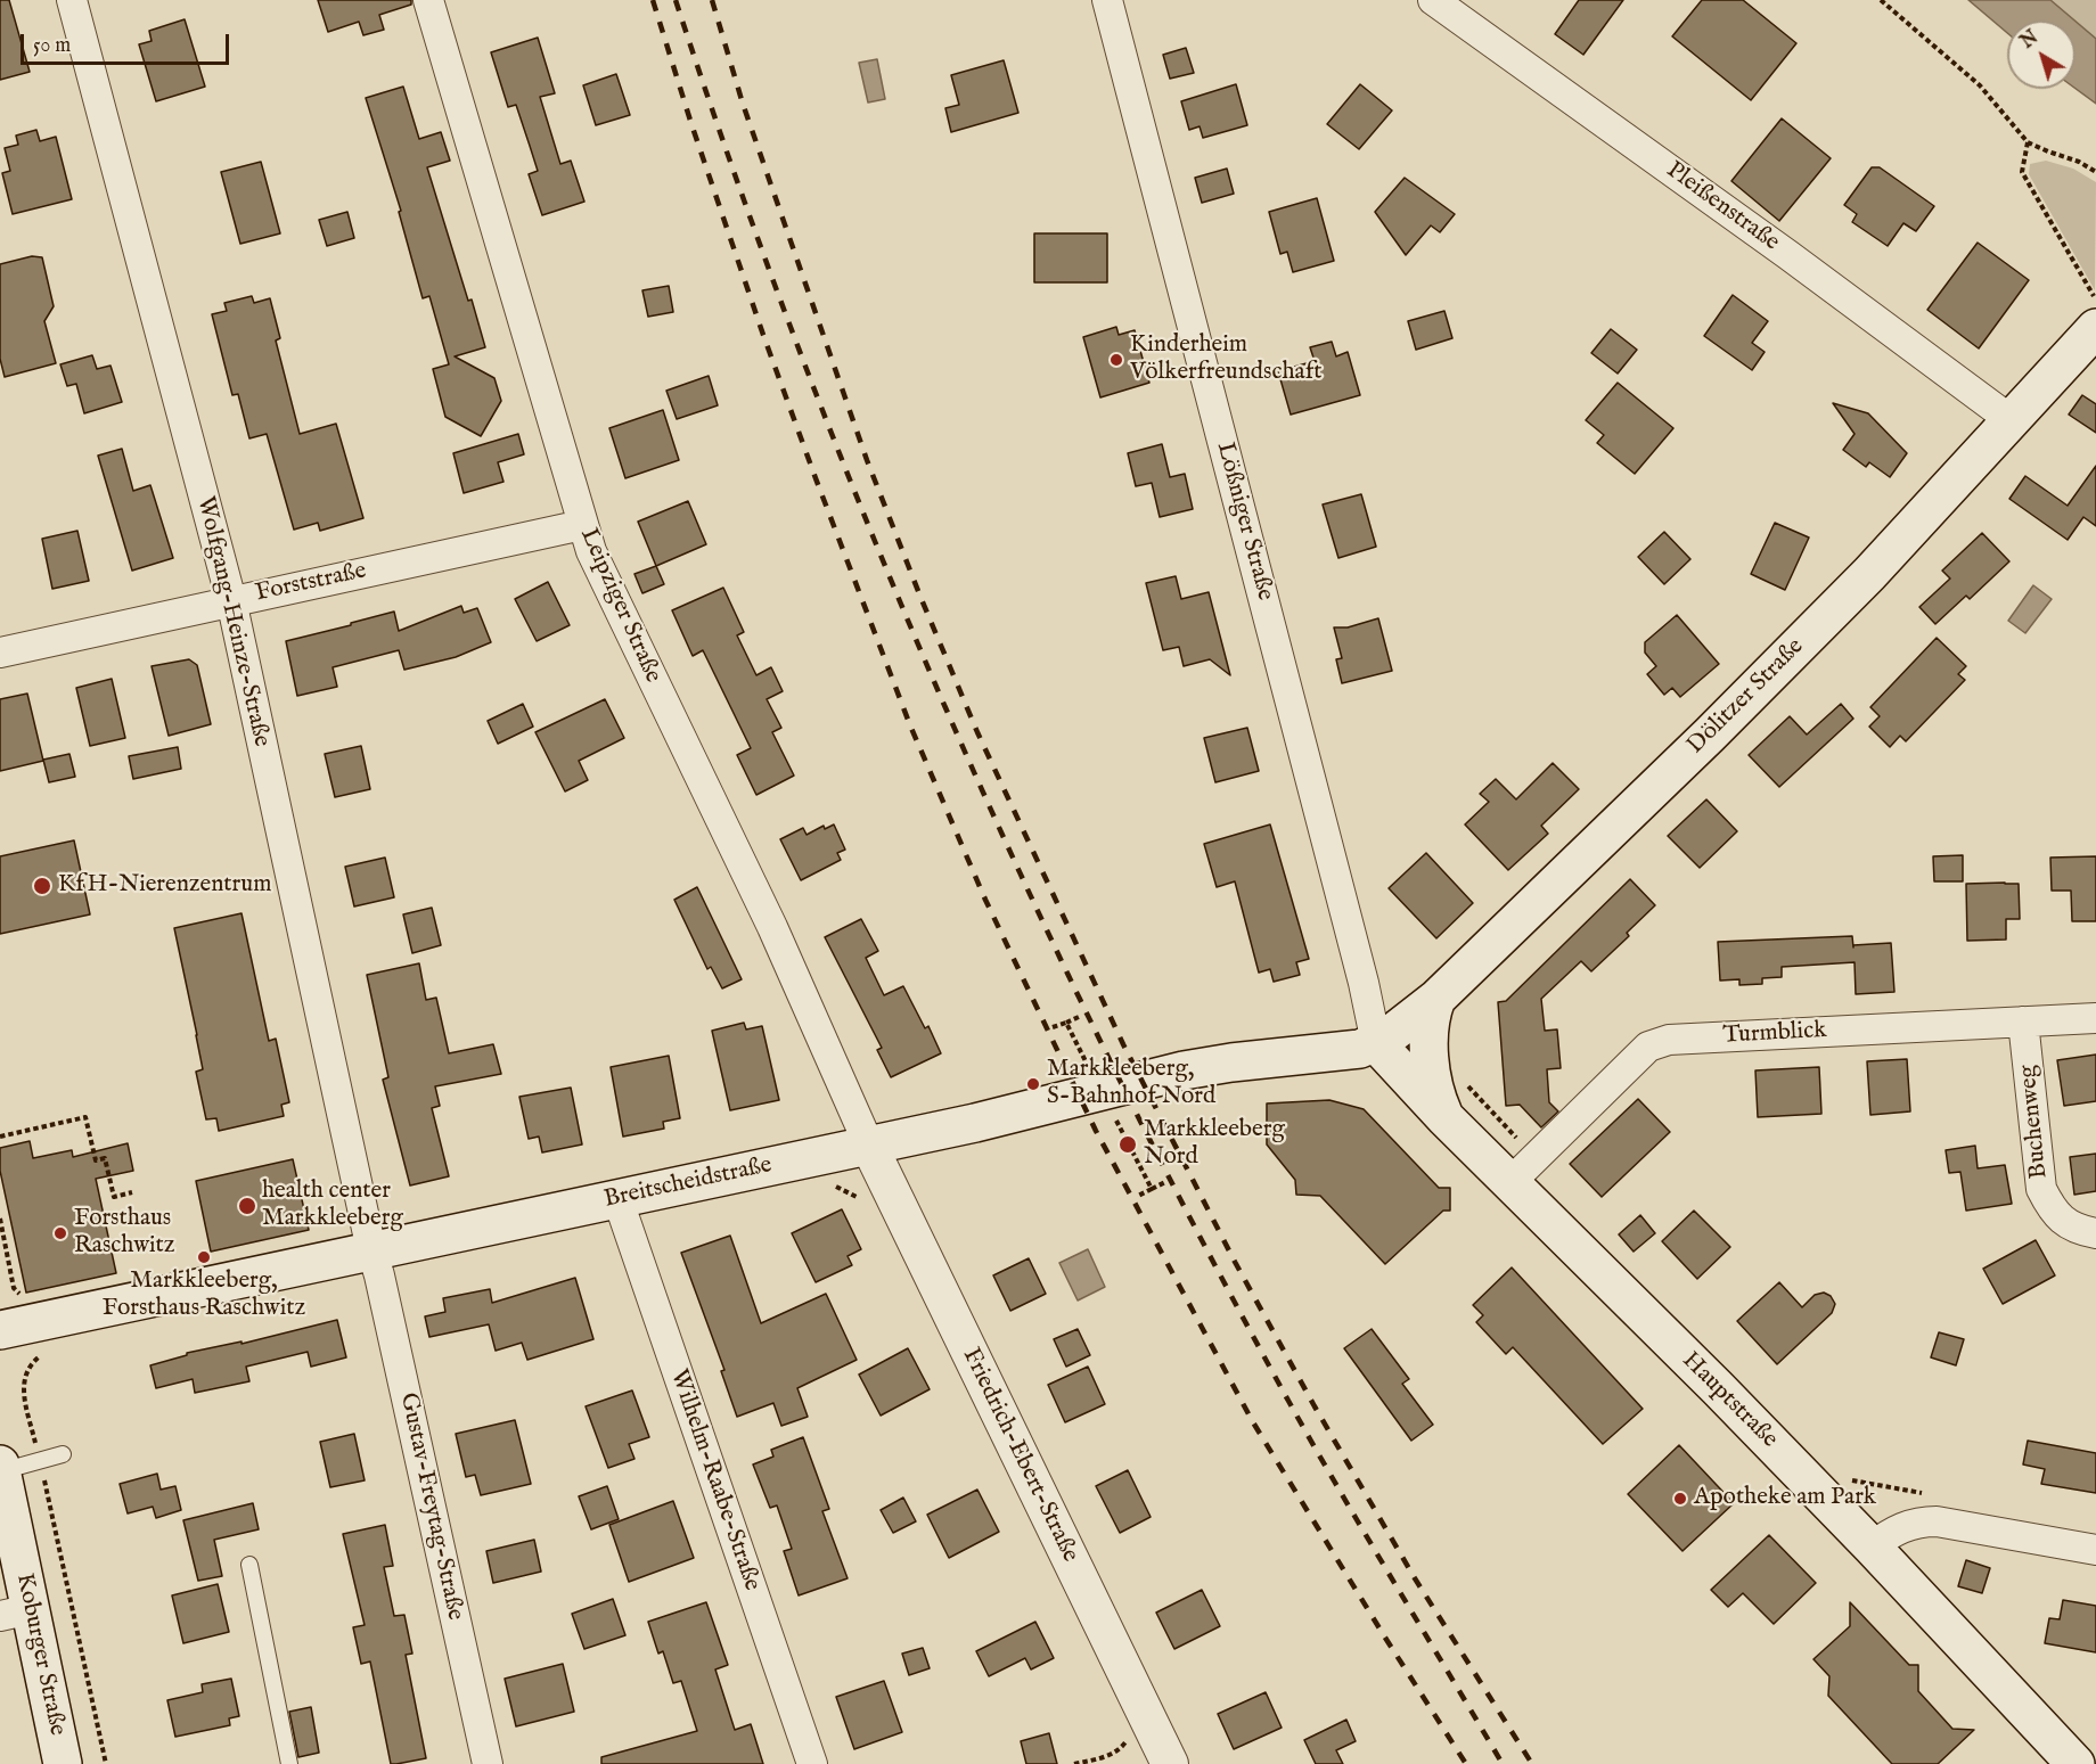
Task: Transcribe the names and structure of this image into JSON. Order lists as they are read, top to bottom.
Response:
{
  "streets": {
    "main road": [
      "Dölitzer Straße",
      "Breitscheidstraße",
      "Hauptstraße",
      "Koburger Straße"
    ],
    "street": [
      "Pleißenstraße",
      "Lößniger Straße",
      "Forststraße",
      "Leipziger Straße",
      "Wolfgang-Heinze-Straße",
      "Turmblick",
      "Buchenweg",
      "Friedrich-Ebert-Straße",
      "Wilhelm-Raabe-Straße",
      "Gustav-Freytag-Straße"
    ]
  },
  "crossings": [
    ["Pleißenstraße", "Dölitzer Straße"],
    ["Lößniger Straße", "Dölitzer Straße"],
    ["Lößniger Straße", "Breitscheidstraße"],
    ["Lößniger Straße", "Hauptstraße"],
    ["Forststraße", "Leipziger Straße"],
    ["Forststraße", "Wolfgang-Heinze-Straße"],
    ["Leipziger Straße", "Breitscheidstraße"],
    ["Leipziger Straße", "Friedrich-Ebert-Straße"],
    ["Wolfgang-Heinze-Straße", "Breitscheidstraße"],
    ["Wolfgang-Heinze-Straße", "Gustav-Freytag-Straße"],
    ["Dölitzer Straße", "Breitscheidstraße"],
    ["Dölitzer Straße", "Hauptstraße"],
    ["Turmblick", "Buchenweg"],
    ["Turmblick", "Hauptstraße"],
    ["Breitscheidstraße", "Hauptstraße"],
    ["Breitscheidstraße", "Friedrich-Ebert-Straße"],
    ["Breitscheidstraße", "Wilhelm-Raabe-Straße"],
    ["Breitscheidstraße", "Gustav-Freytag-Straße"]
  ],
  "places": [
    "Kinderheim Völkerfreundschaft",
    "KfH-Nierenzentrum",
    "Markkleeberg, S-Bahnhof Nord",
    "Markkleeberg Nord",
    "health center Markkleeberg",
    "Forsthaus Raschwitz",
    "Markkleeberg, Forsthaus Raschwitz",
    "Apotheke am Park"
  ],
  "scale_bar": "50 m",
  "north": "top left"
}
